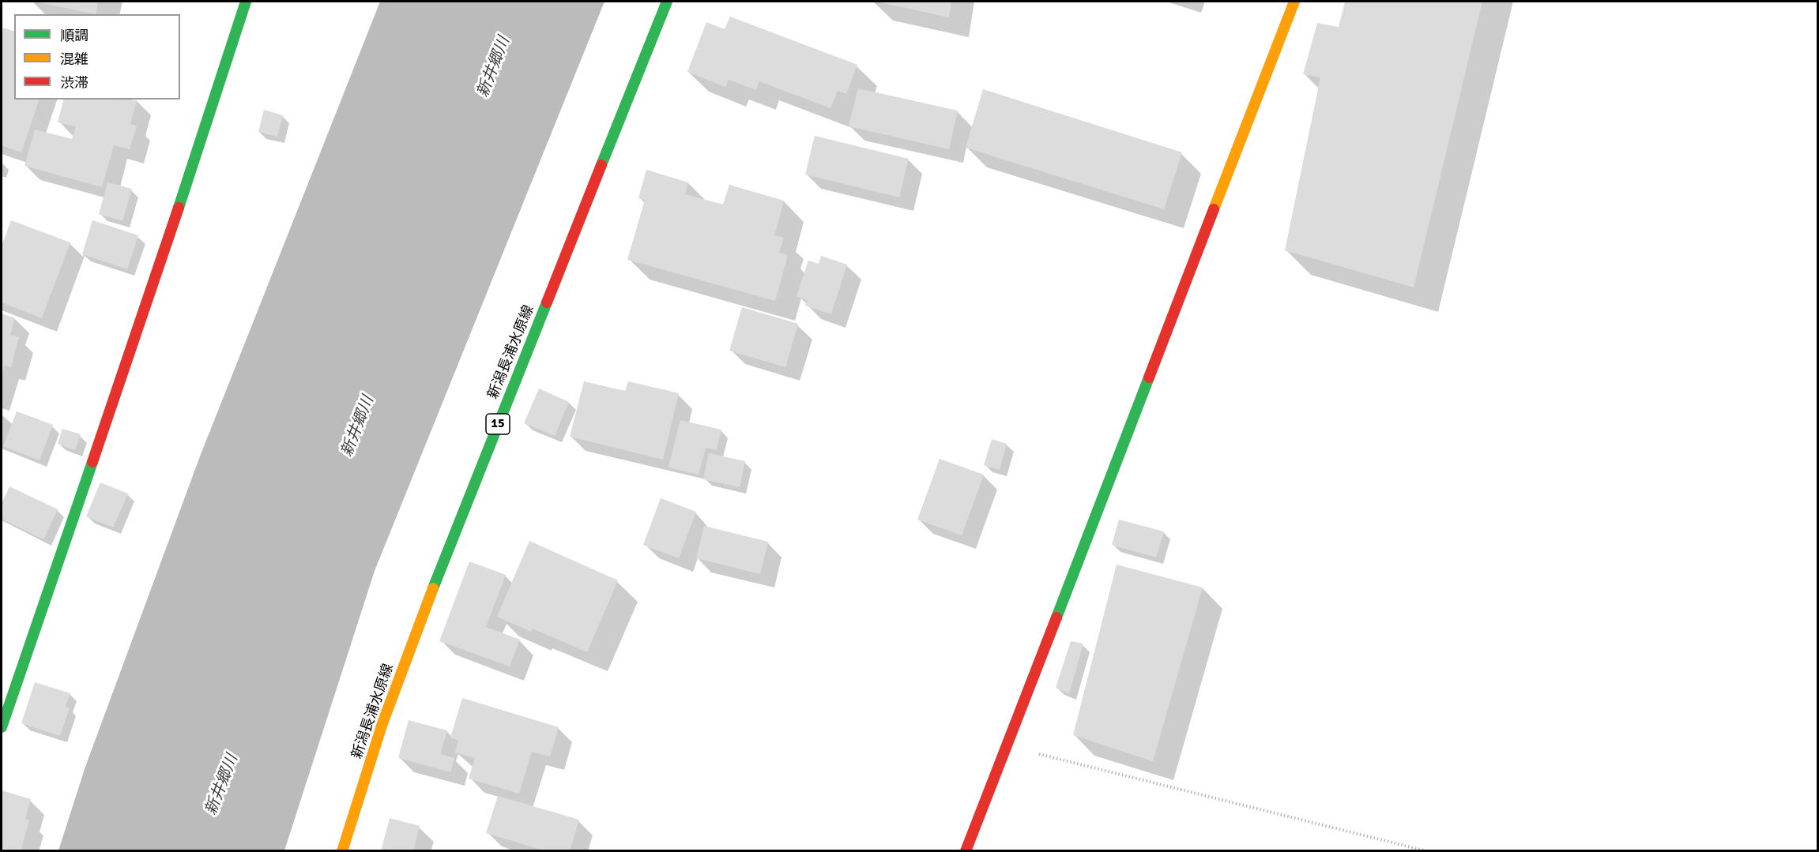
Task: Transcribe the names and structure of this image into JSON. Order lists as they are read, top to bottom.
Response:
{
  "streets": {
    "street": ["新潟長浦水原線", "15"]
  },
  "water": ["新井郷川"],
  "legend": ["順調", "混雑", "渋滞"]
}
